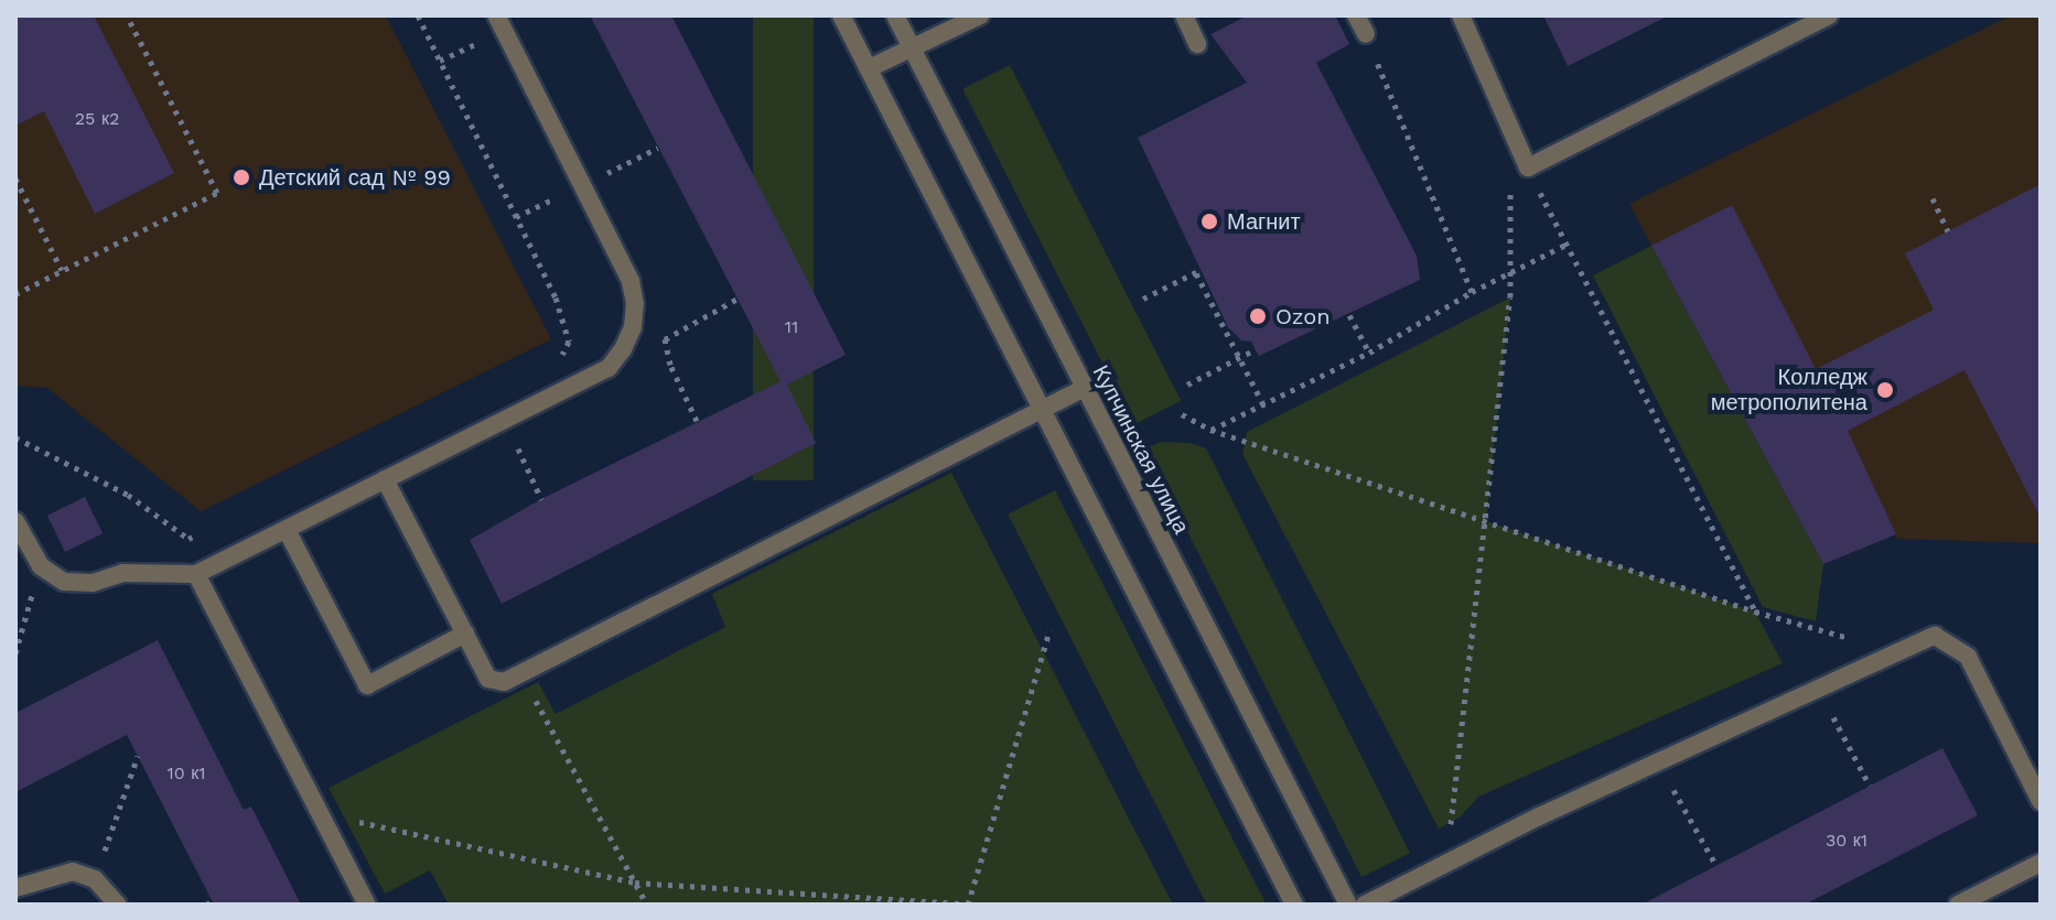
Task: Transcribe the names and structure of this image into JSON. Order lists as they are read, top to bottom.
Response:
{
  "streets": {
    "street": ["Купчинская улица"]
  },
  "places": [
    "Детский сад № 99",
    "Магнит",
    "Ozon",
    "Колледж метрополитена"
  ],
  "house_numbers": [
    "25 к2",
    "11",
    "10 к1",
    "30 к1"
  ]
}
